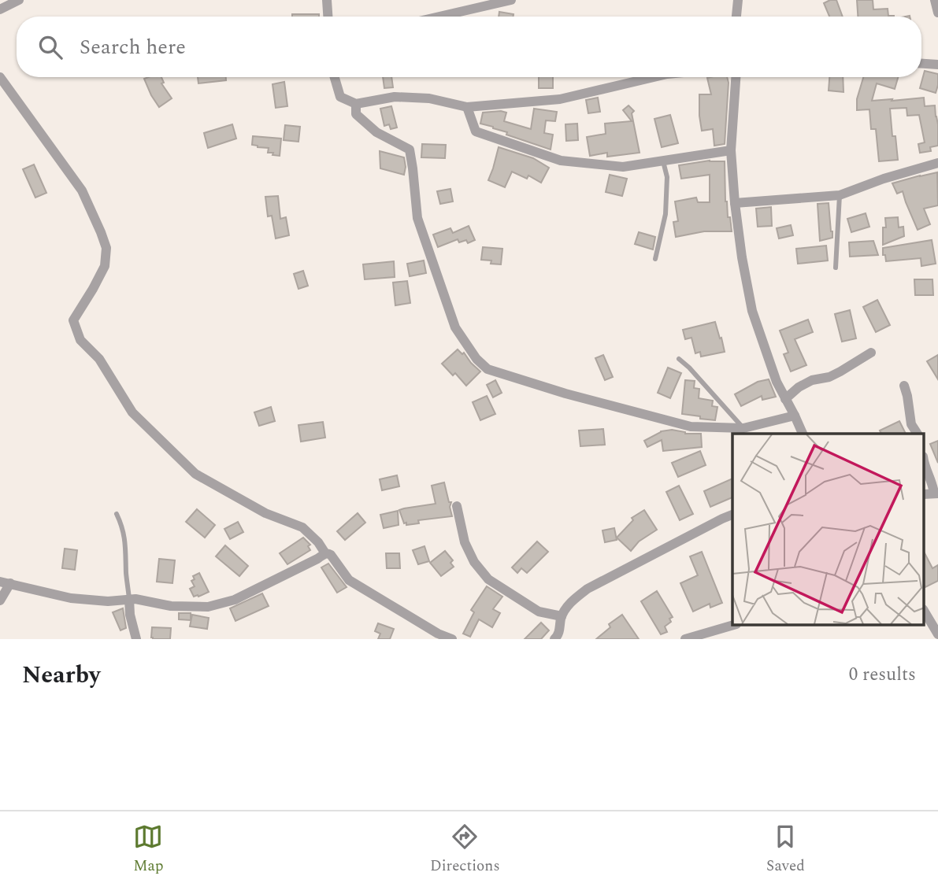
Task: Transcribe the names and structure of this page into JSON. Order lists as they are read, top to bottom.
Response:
{
  "page": {
    "search": "Search here",
    "heading": ["Nearby", "0 results"],
    "nav": ["Map", "Directions", "Saved"]
  }
}
